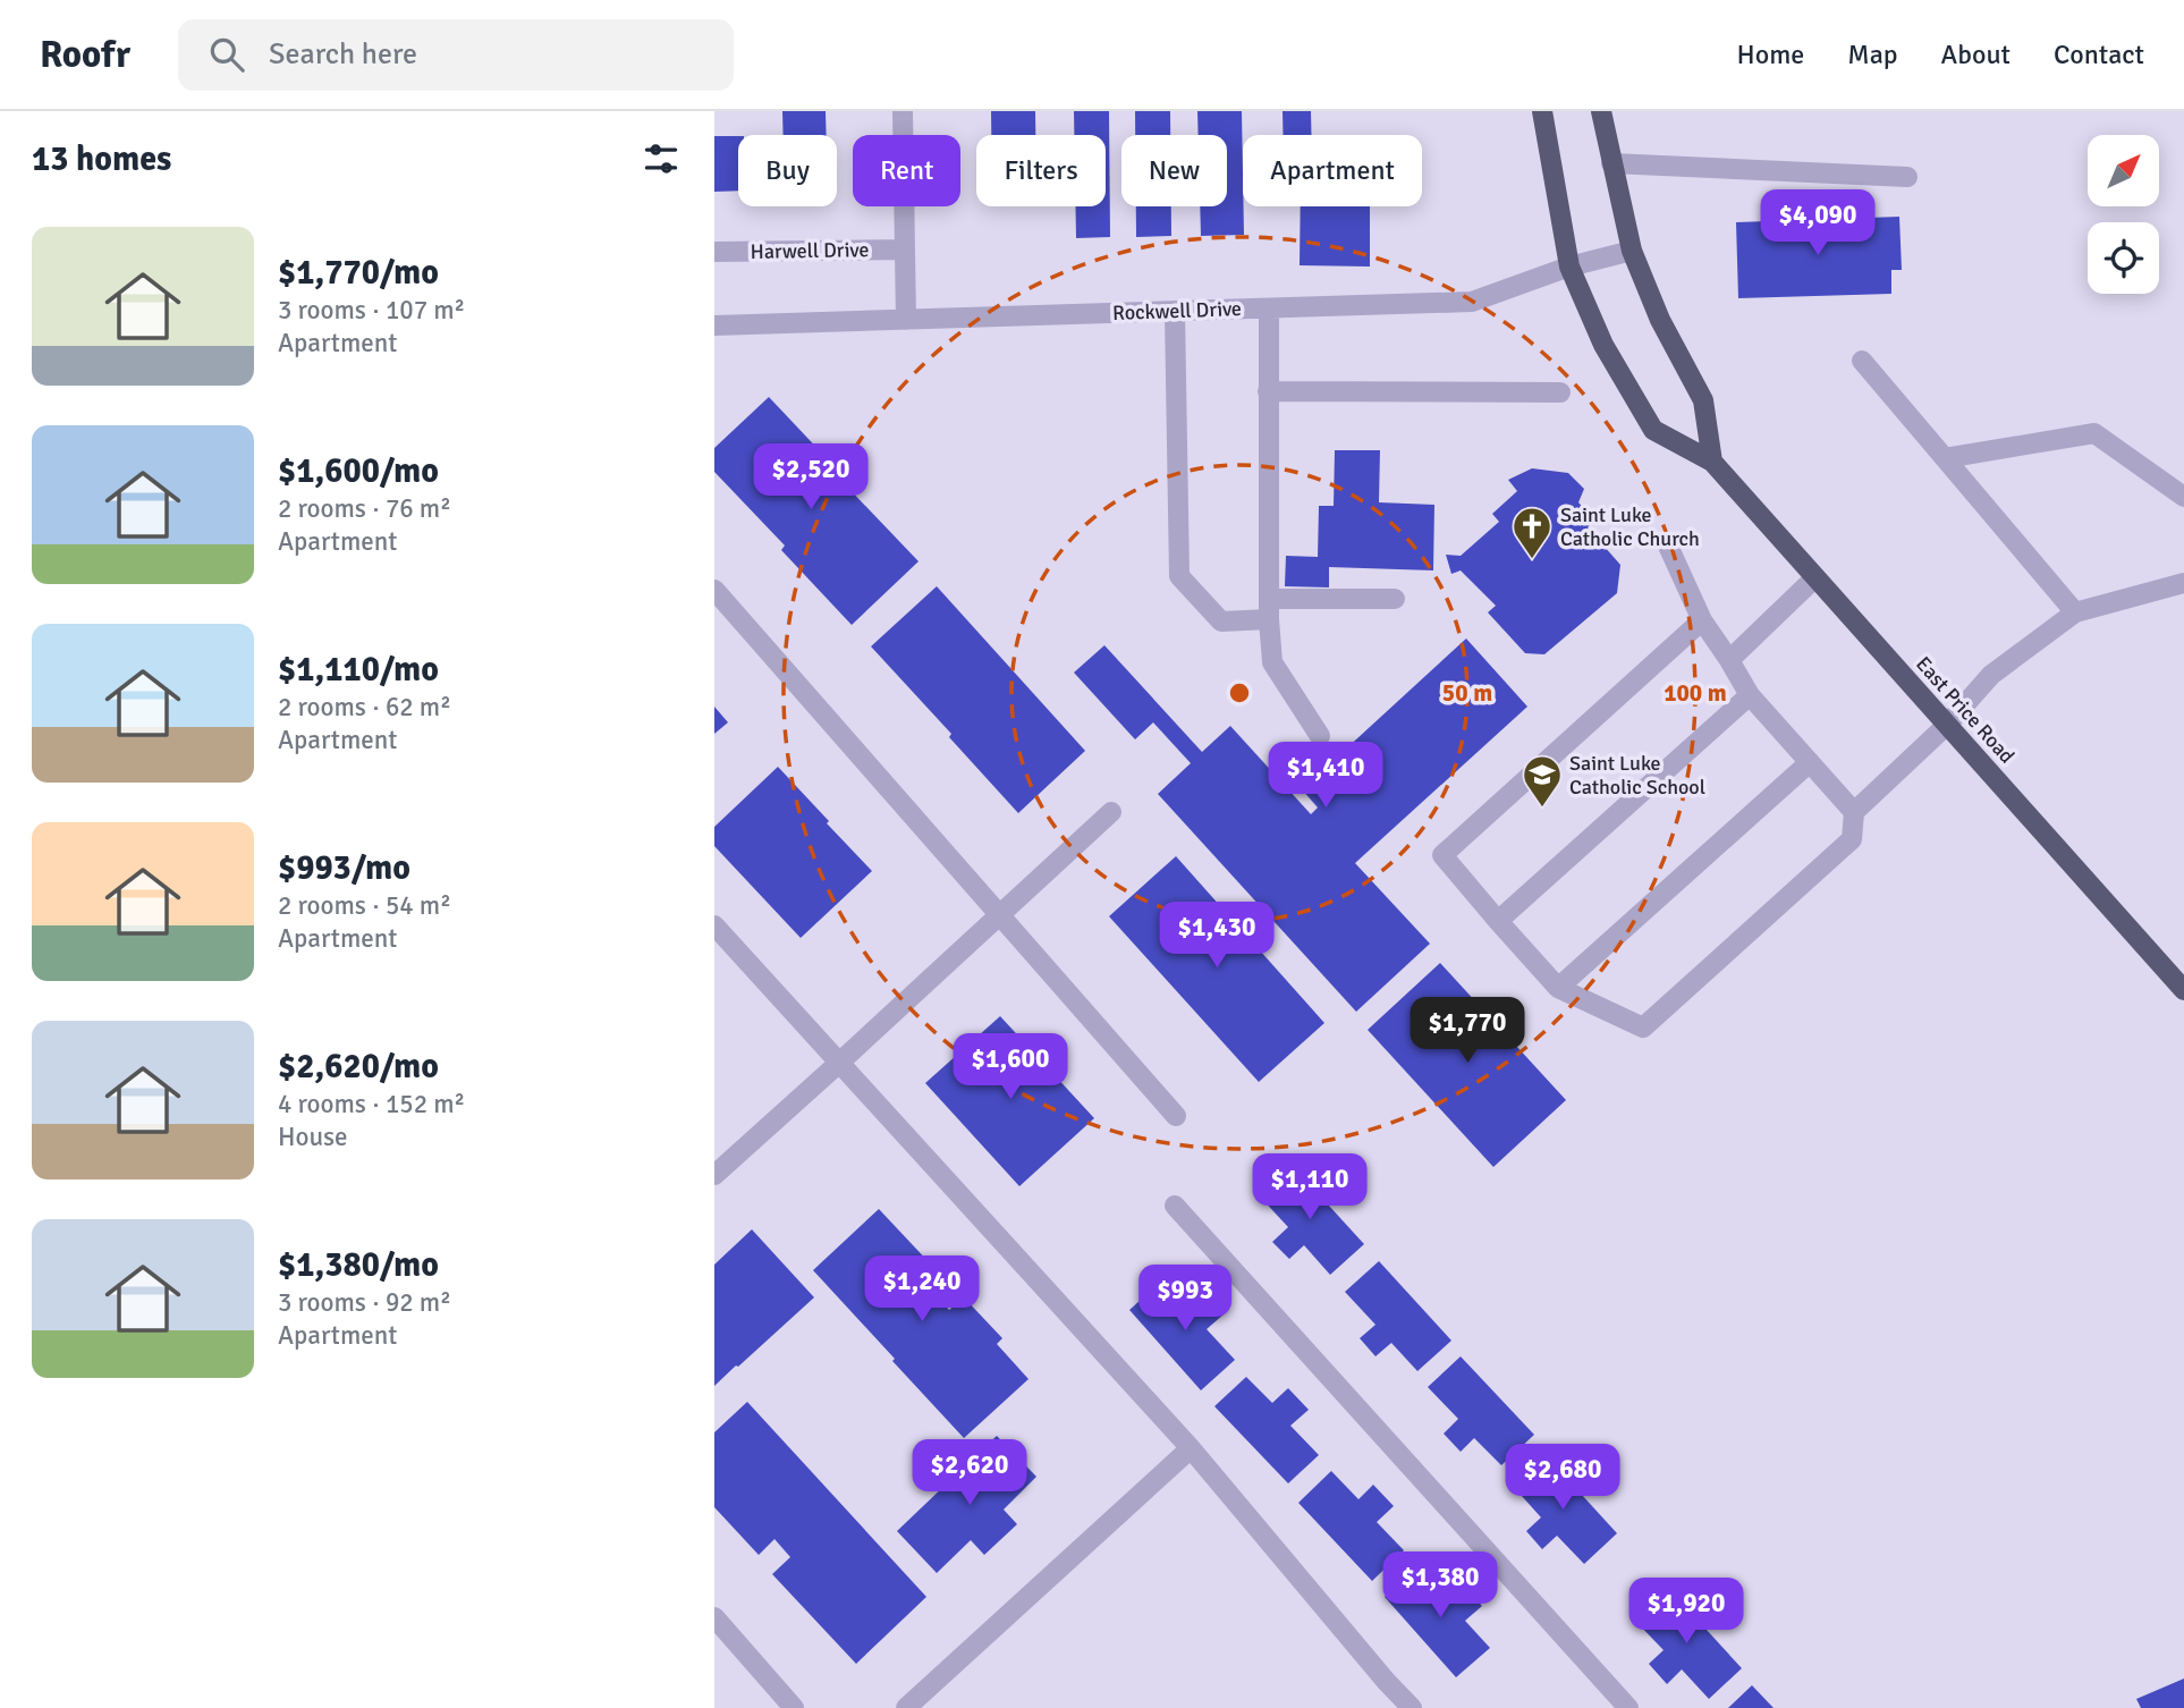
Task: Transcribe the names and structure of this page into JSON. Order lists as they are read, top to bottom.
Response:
{
  "streets": {
    "main road": ["East Price Road"],
    "street": ["Harwell Drive", "Rockwell Drive"]
  },
  "crossings": [
    ["Rockwell Drive", "East Price Road"]
  ],
  "places": {
    "church": ["Saint Luke Catholic Church"],
    "school or university": ["Saint Luke Catholic School"]
  },
  "north": "top right",
  "page": {
    "header": "Roofr",
    "search": "Search here",
    "nav": [
      "Home",
      "Map",
      "About",
      "Contact"
    ],
    "heading": "13 homes",
    "chip": [
      "Buy",
      "Rent",
      "Filters",
      "New",
      "Apartment"
    ],
    "price": [
      "$4,090",
      "$2,520",
      "$1,410",
      "$1,430",
      "$1,770",
      "$1,600",
      "$1,110",
      "$1,240",
      "$993",
      "$2,620",
      "$2,680",
      "$1,380",
      "$1,920"
    ],
    "list": [
      {
        "name": "$1,770/mo",
        "note": "3 rooms · 107 m² · Apartment"
      },
      {
        "name": "$1,600/mo",
        "note": "2 rooms · 76 m² · Apartment"
      },
      {
        "name": "$1,110/mo",
        "note": "2 rooms · 62 m² · Apartment"
      },
      {
        "name": "$993/mo",
        "note": "2 rooms · 54 m² · Apartment"
      },
      {
        "name": "$2,620/mo",
        "note": "4 rooms · 152 m² · House"
      },
      {
        "name": "$1,380/mo",
        "note": "3 rooms · 92 m² · Apartment"
      }
    ]
  },
  "rings": ["50 m", "100 m"]
}
